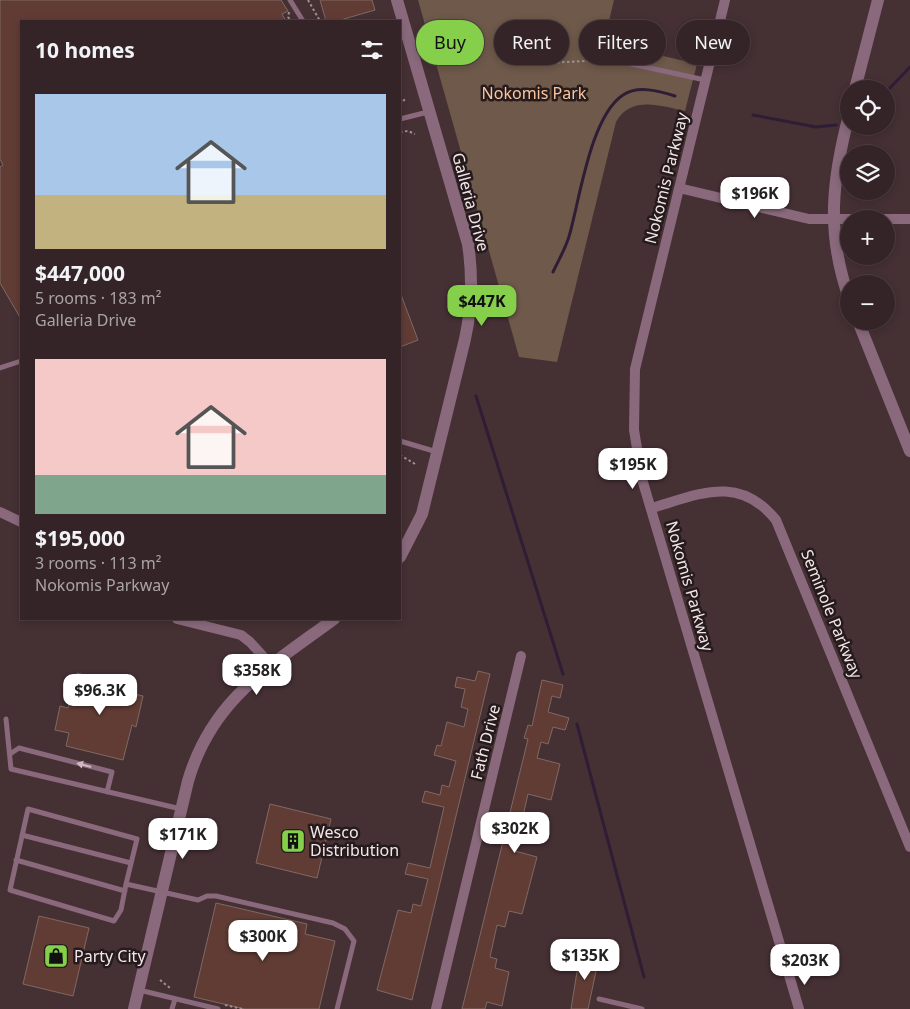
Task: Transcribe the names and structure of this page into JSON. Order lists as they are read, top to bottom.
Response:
{
  "streets": {
    "street": [
      "Nokomis Parkway",
      "Galleria Drive",
      "Seminole Parkway",
      "Fath Drive"
    ]
  },
  "crossings": [
    ["Nokomis Parkway", "Seminole Parkway"]
  ],
  "parks": ["Nokomis Park"],
  "places": {
    "building": ["Wesco Distribution"],
    "shop": ["Party City"]
  },
  "page": {
    "chip": [
      "Buy",
      "Rent",
      "Filters",
      "New"
    ],
    "heading": "10 homes",
    "map_buttons": ["+", "−"],
    "list": [
      {
        "name": "$447,000",
        "note": "5 rooms · 183 m² · Galleria Drive"
      },
      {
        "name": "$195,000",
        "note": "3 rooms · 113 m² · Nokomis Parkway"
      }
    ],
    "price": [
      "$196K",
      "$447K",
      "$195K",
      "$358K",
      "$96.3K",
      "$302K",
      "$171K",
      "$300K",
      "$135K",
      "$203K"
    ]
  }
}
